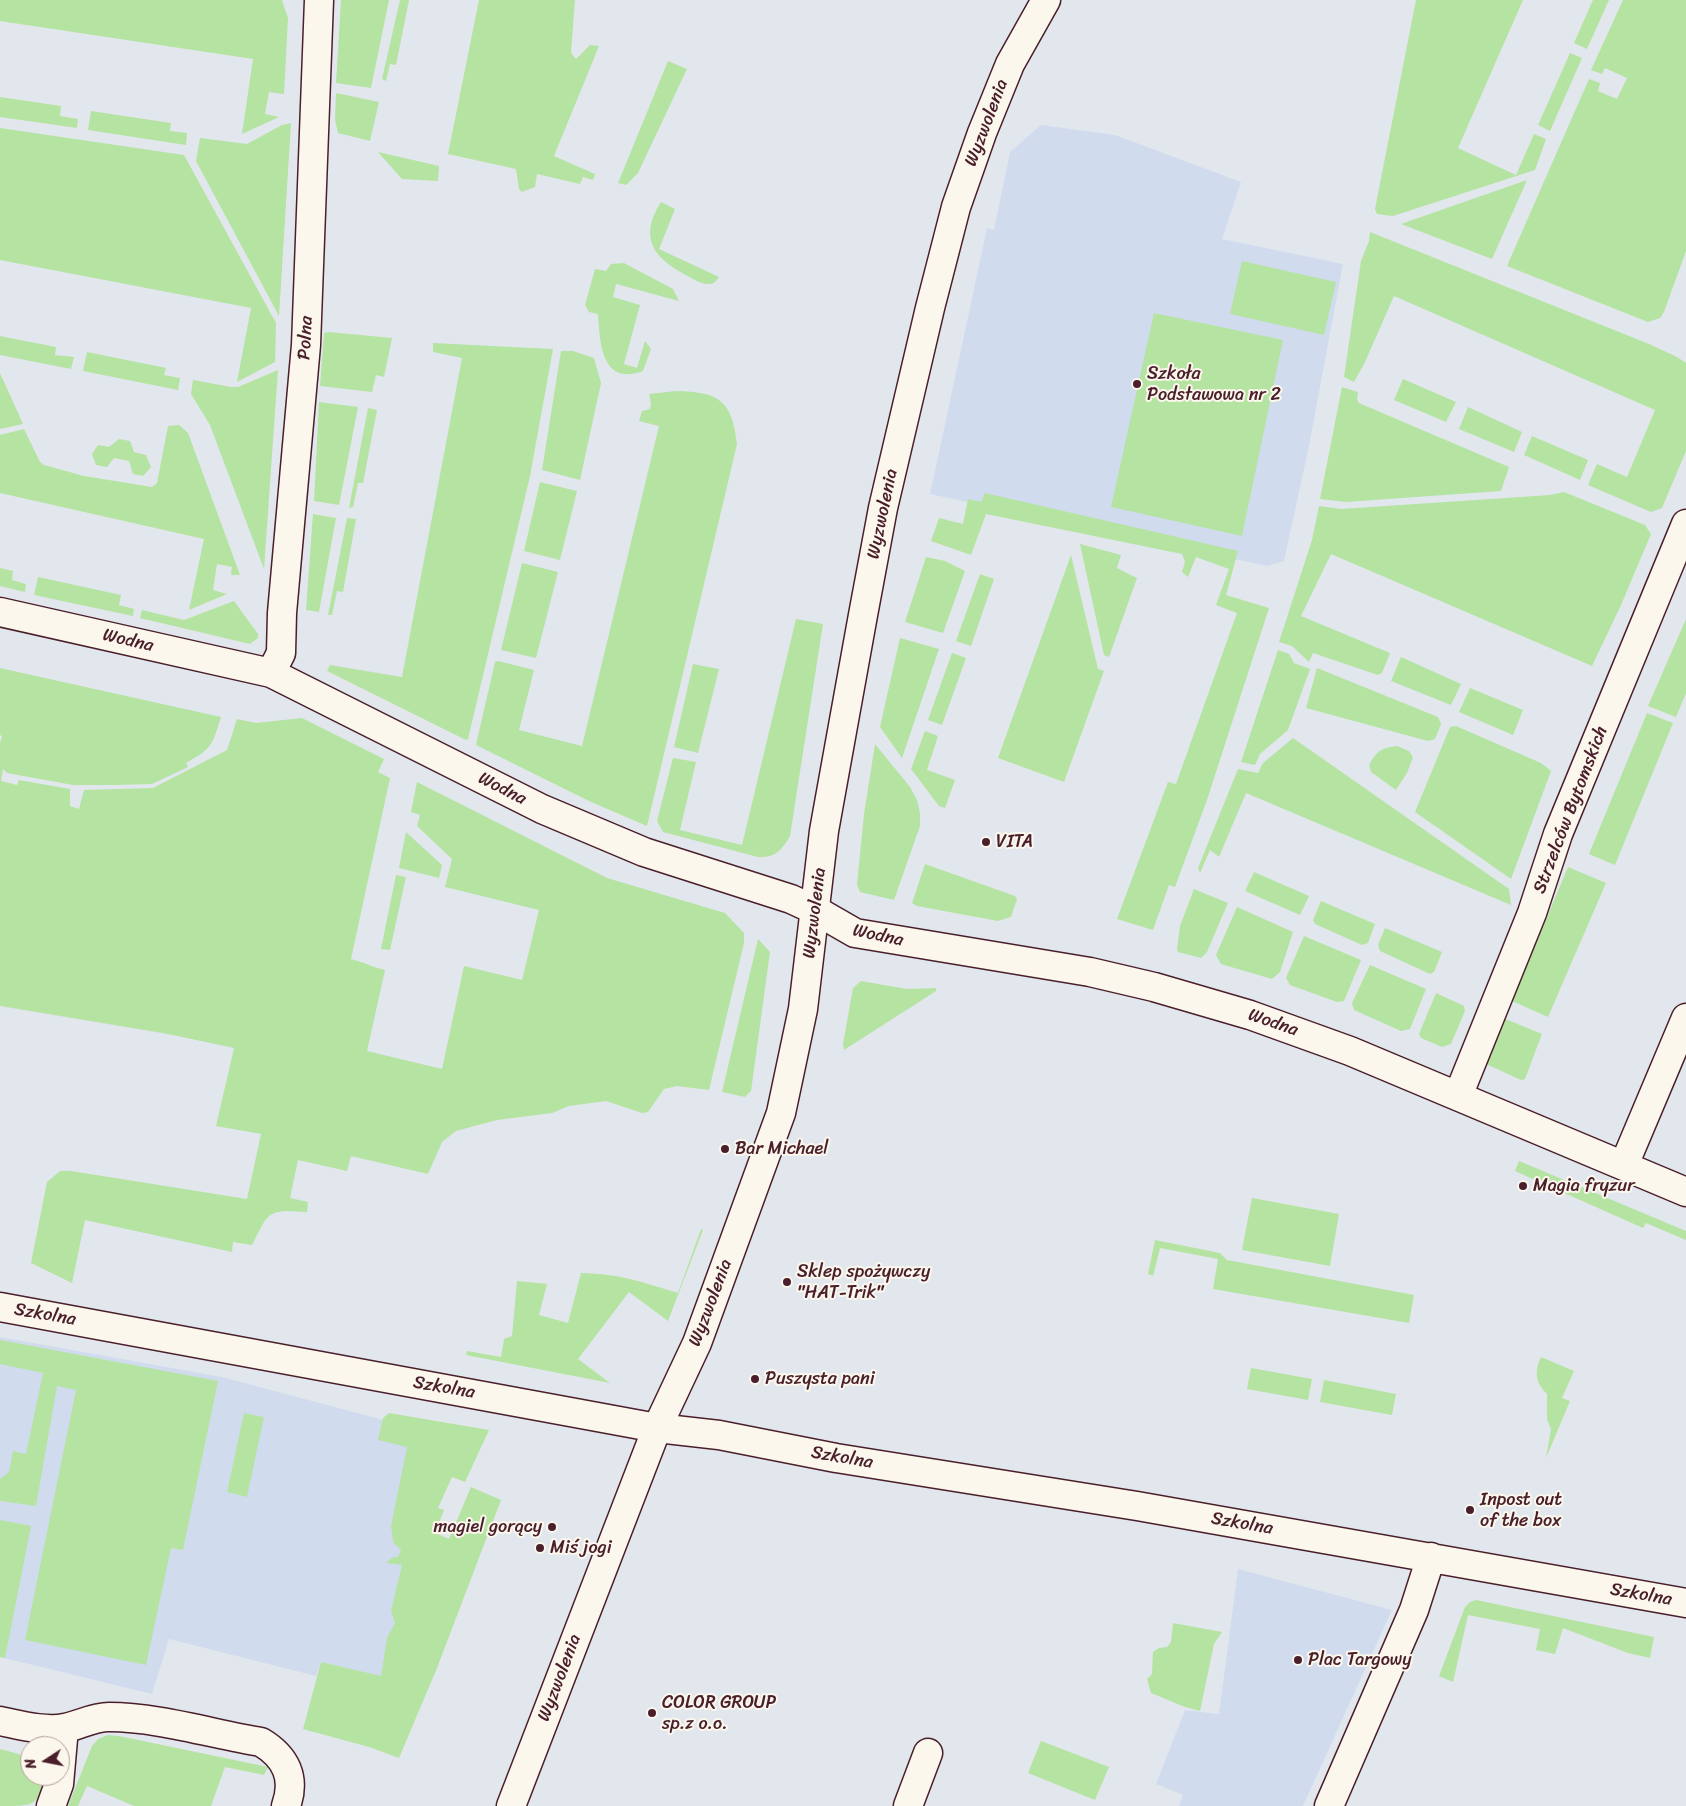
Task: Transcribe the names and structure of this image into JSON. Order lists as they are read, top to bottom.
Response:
{
  "streets": {
    "street": [
      "Wyzwolenia",
      "Polna",
      "Wodna",
      "Strzelców Bytomskich",
      "Szkolna"
    ]
  },
  "crossings": [
    ["Wyzwolenia", "Wodna"],
    ["Wyzwolenia", "Szkolna"],
    ["Polna", "Wodna"],
    ["Wodna", "Strzelców Bytomskich"]
  ],
  "places": [
    "Szkoła Podstawowa nr 2",
    "VITA",
    "Bar Michael",
    "Magia fryzur",
    "Sklep spożywczy \"HAT-Trik\"",
    "Puszysta pani",
    "Inpost out of the box",
    "magiel gorący",
    "Miś jogi",
    "Plac Targowy",
    "COLOR GROUP sp.z o.o."
  ],
  "north": "left"
}
